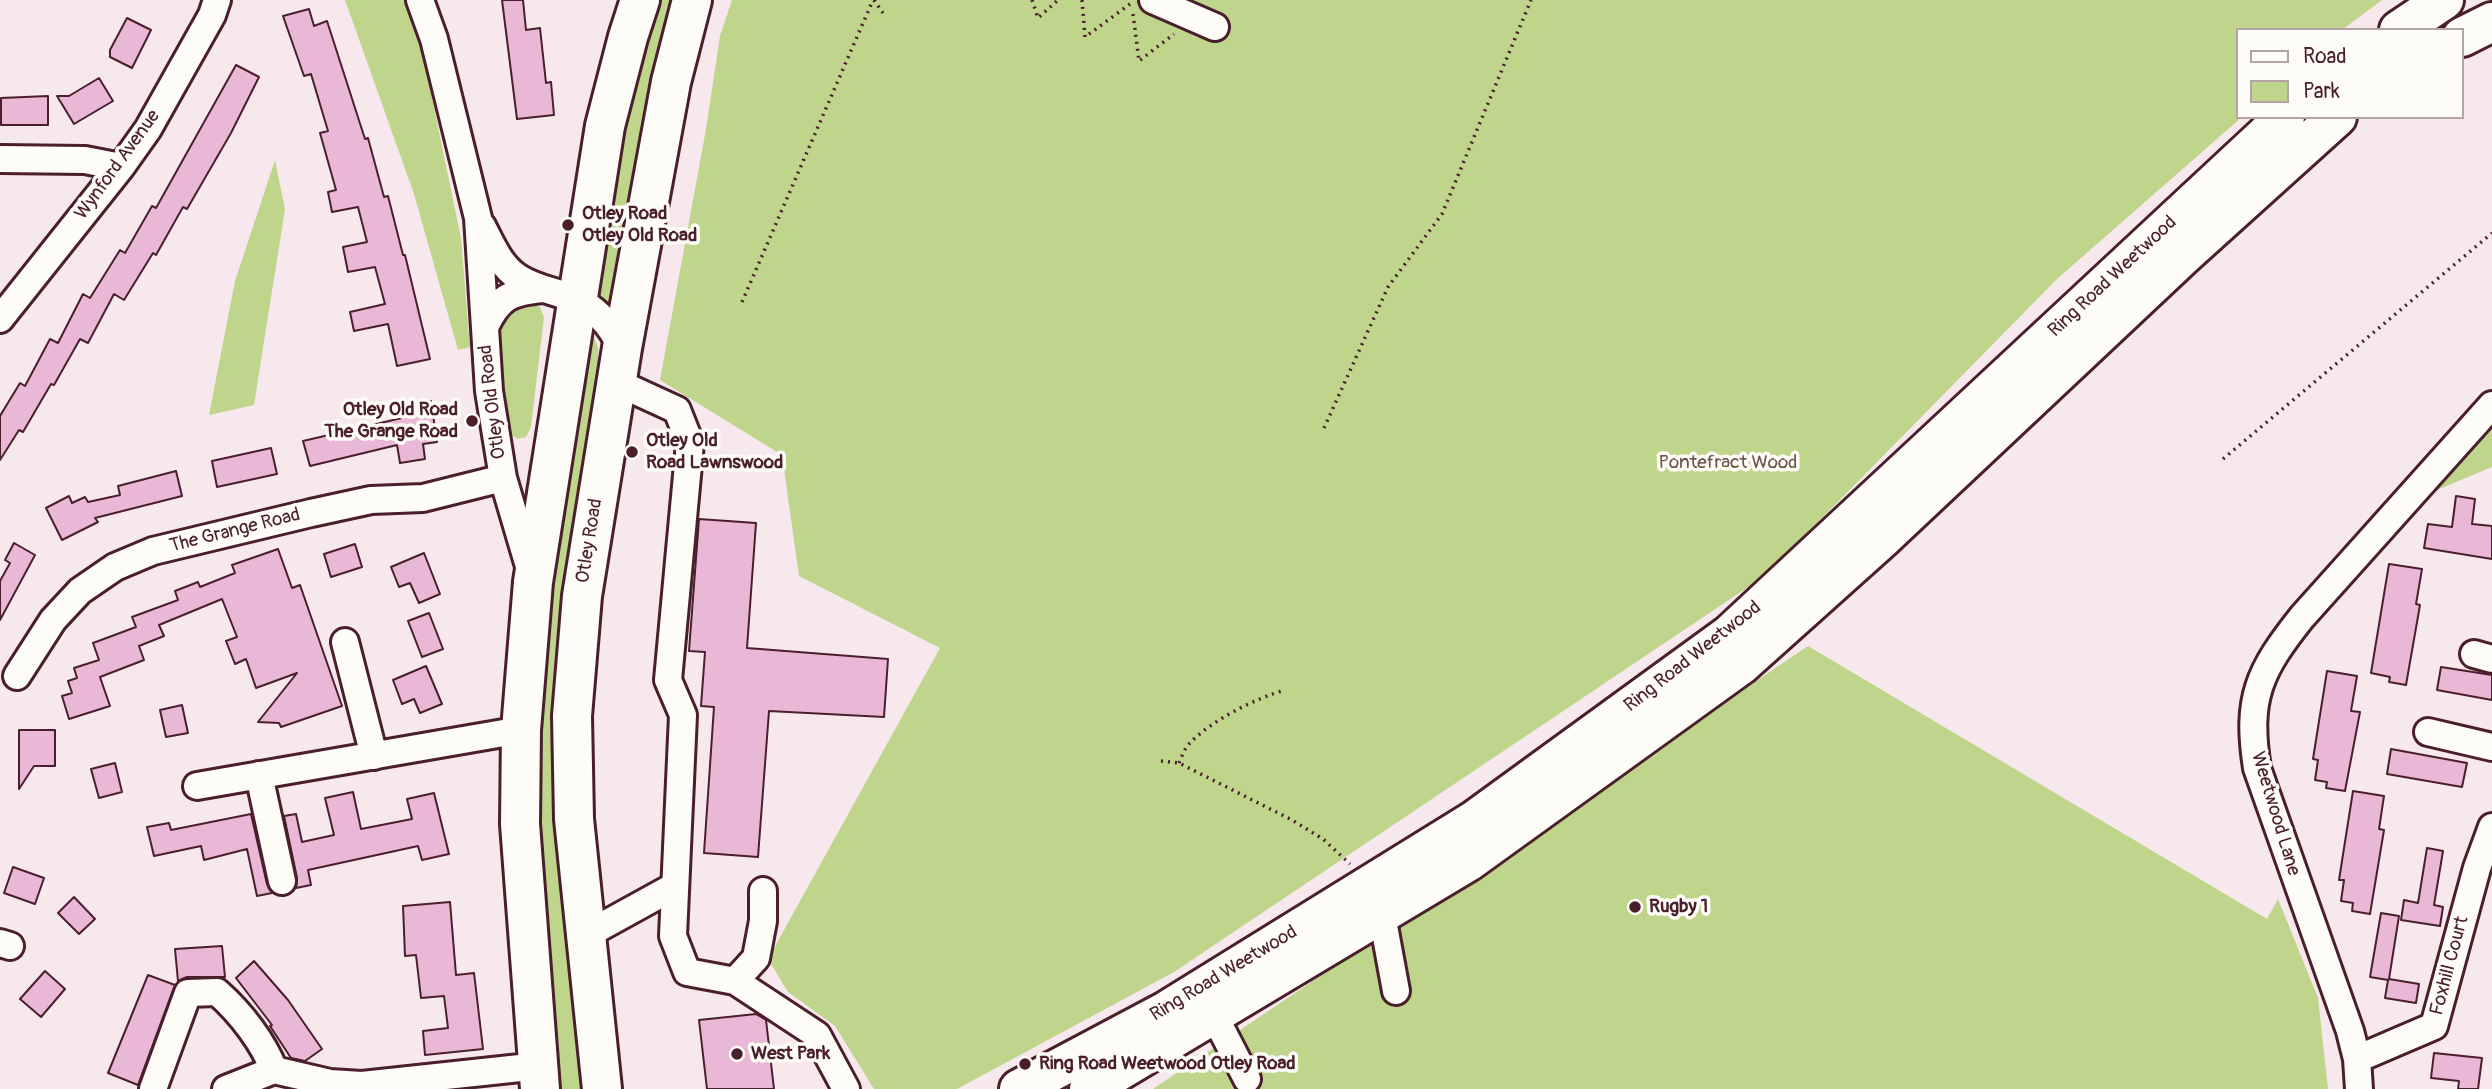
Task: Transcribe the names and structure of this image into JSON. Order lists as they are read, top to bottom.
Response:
{
  "streets": {
    "highway": ["Ring Road Weetwood", "Otley Road"],
    "street": [
      "Wynford Avenue",
      "Otley Old Road",
      "The Grange Road",
      "Weetwood Lane",
      "Foxhill Court"
    ]
  },
  "crossings": [
    ["Otley Old Road", "The Grange Road"],
    ["Otley Old Road", "Otley Road"],
    ["Weetwood Lane", "Foxhill Court"]
  ],
  "parks": ["Pontefract Wood"],
  "places": [
    "Otley Road Otley Old Road",
    "Otley Old Road The Grange Road",
    "Otley Old Road Lawnswood",
    "Rugby 1",
    "West Park",
    "Ring Road Weetwood Otley Road"
  ],
  "legend": ["Road", "Park"]
}
